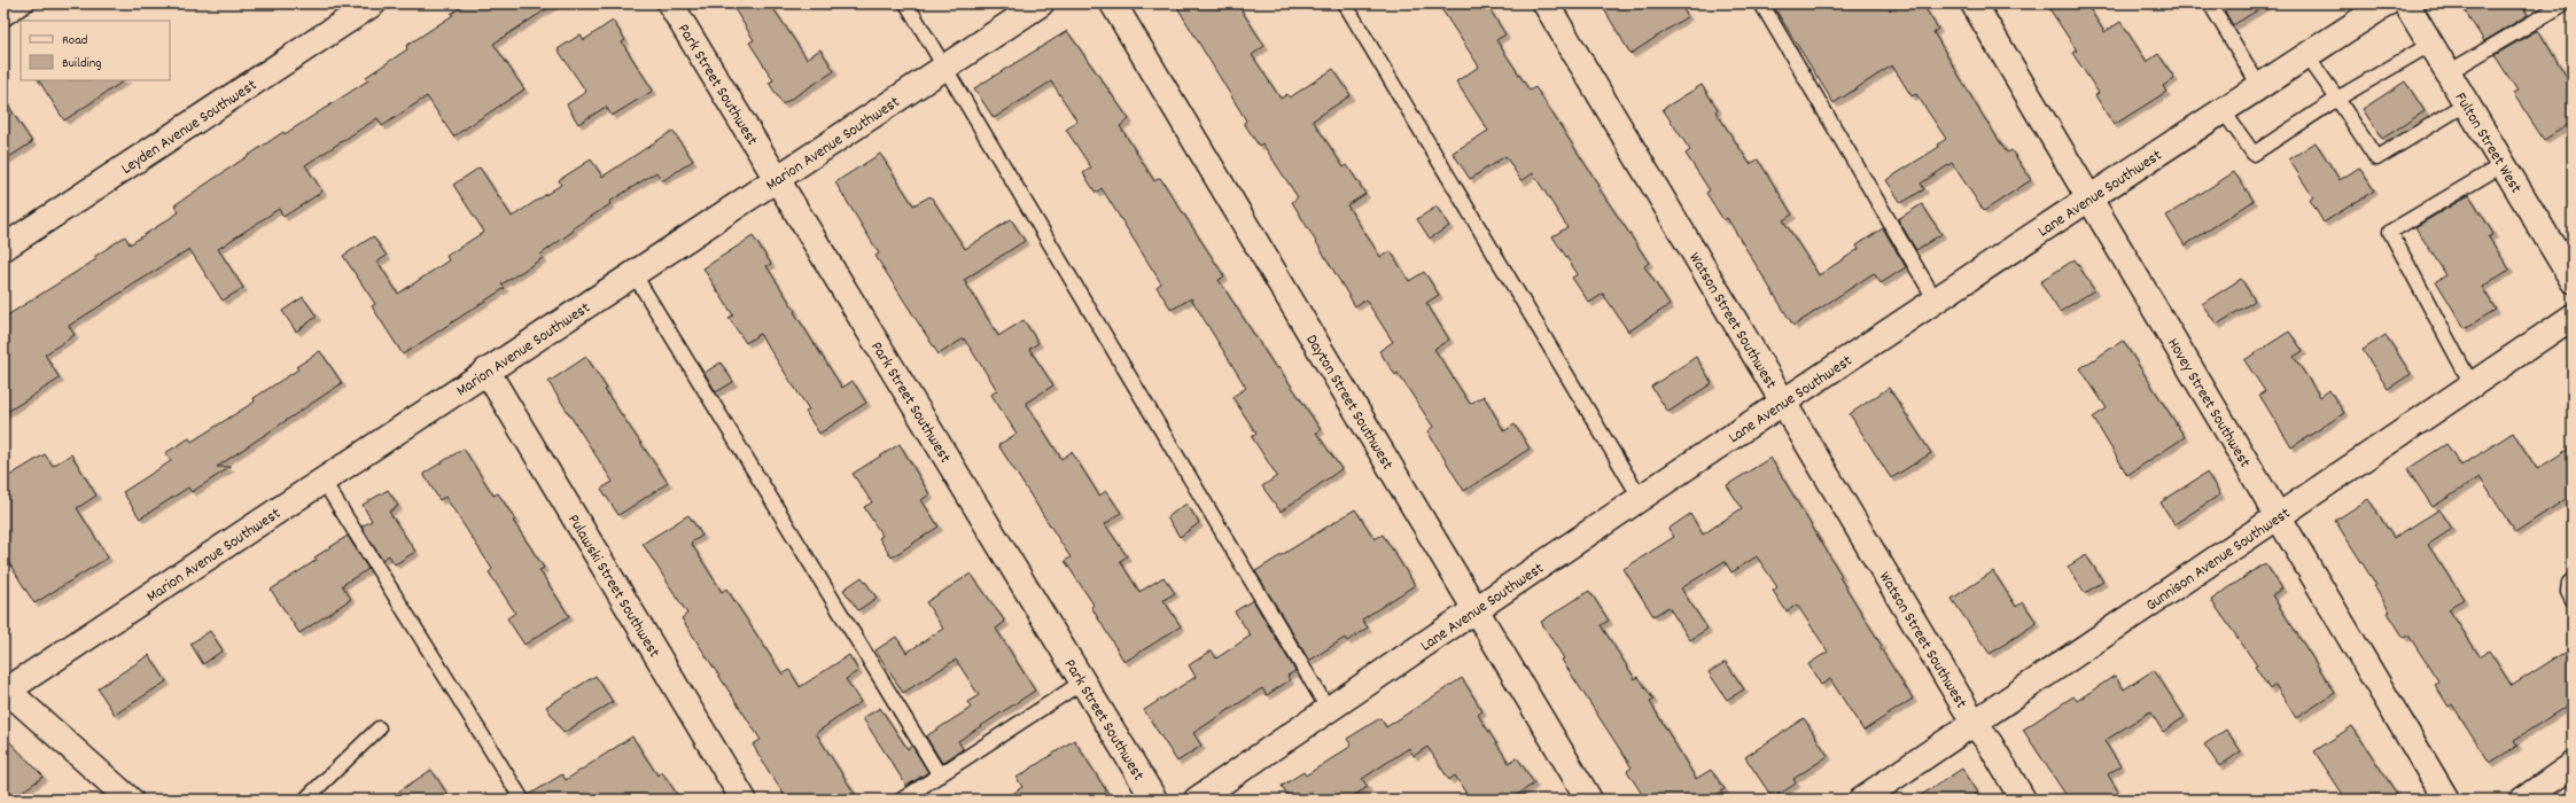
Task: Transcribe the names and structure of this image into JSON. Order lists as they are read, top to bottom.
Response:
{
  "streets": {
    "street": [
      "Park Street Southwest",
      "Leyden Avenue Southwest",
      "Marion Avenue Southwest",
      "Fulton Street West",
      "Lane Avenue Southwest",
      "Watson Street Southwest",
      "Dayton Street Southwest",
      "Hovey Street Southwest",
      "Gunnison Avenue Southwest",
      "Pulawski Street Southwest"
    ]
  },
  "crossings": [
    ["Park Street Southwest", "Marion Avenue Southwest"],
    ["Marion Avenue Southwest", "Pulawski Street Southwest"],
    ["Lane Avenue Southwest", "Watson Street Southwest"],
    ["Lane Avenue Southwest", "Dayton Street Southwest"],
    ["Lane Avenue Southwest", "Hovey Street Southwest"],
    ["Watson Street Southwest", "Gunnison Avenue Southwest"],
    ["Hovey Street Southwest", "Gunnison Avenue Southwest"]
  ],
  "legend": ["Road", "Building"]
}
